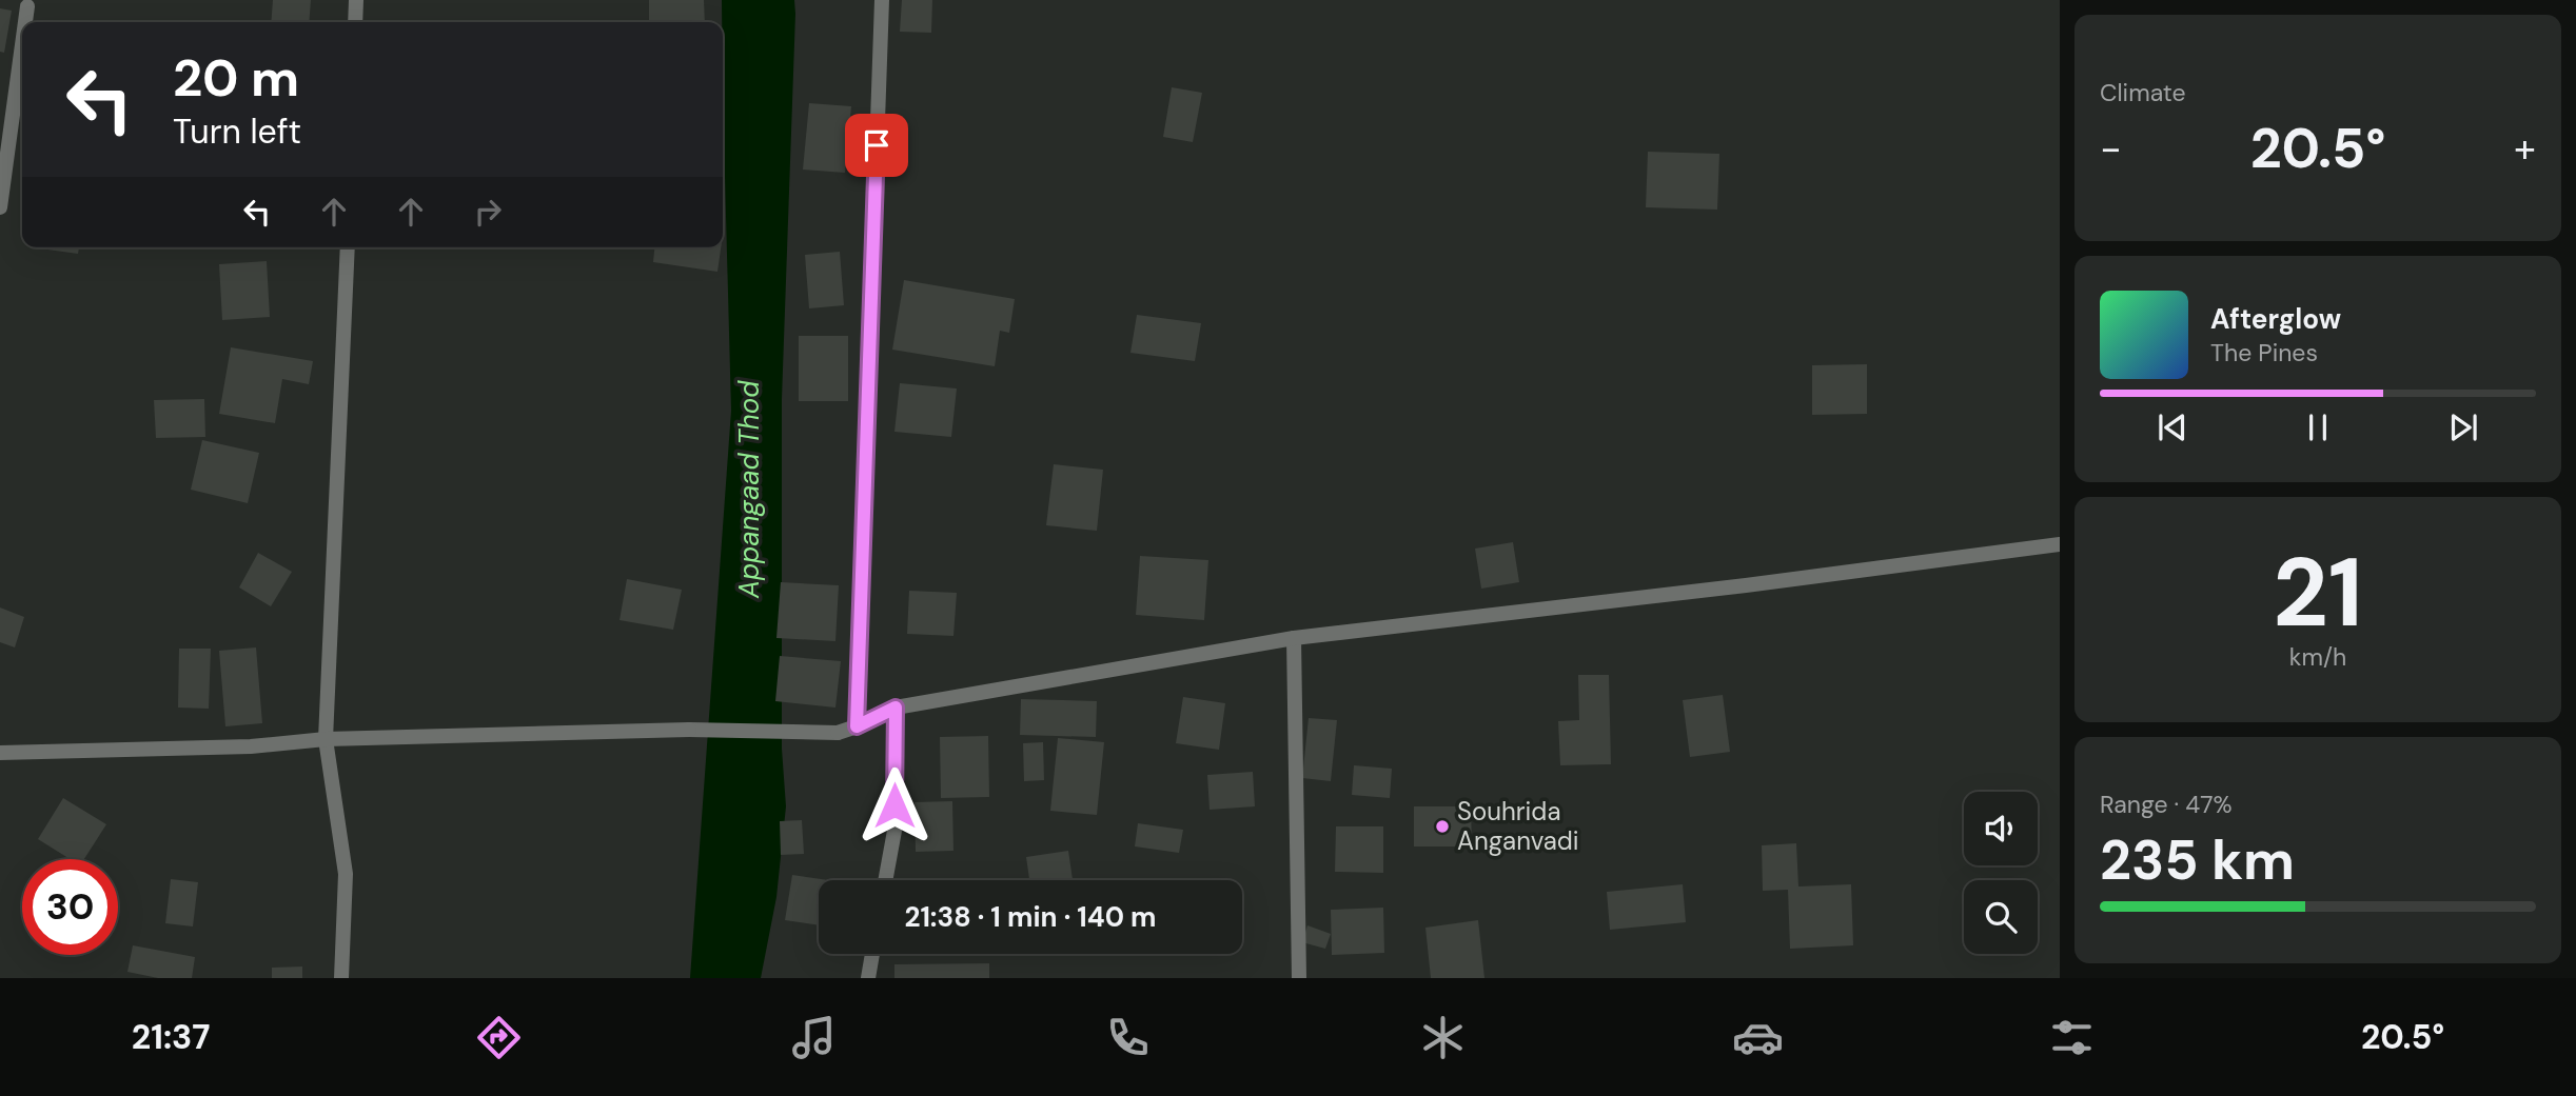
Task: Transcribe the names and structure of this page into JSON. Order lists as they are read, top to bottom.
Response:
{
  "water": ["Appangaad Thod"],
  "places": ["Souhrida Anganvadi"],
  "page": {
    "tile": [
      "Climate",
      ["21", "km/h"],
      ["Range · 47%", "235 km"]
    ],
    "turn": ["20 m", "Turn left"],
    "heat": ["−", "20.5°", "+"],
    "song": ["Afterglow", "The Pines"],
    "limit": "30",
    "trip": "21:38 · 1 min · 140 m",
    "tabs": ["21:37", "20.5°"]
  }
}
